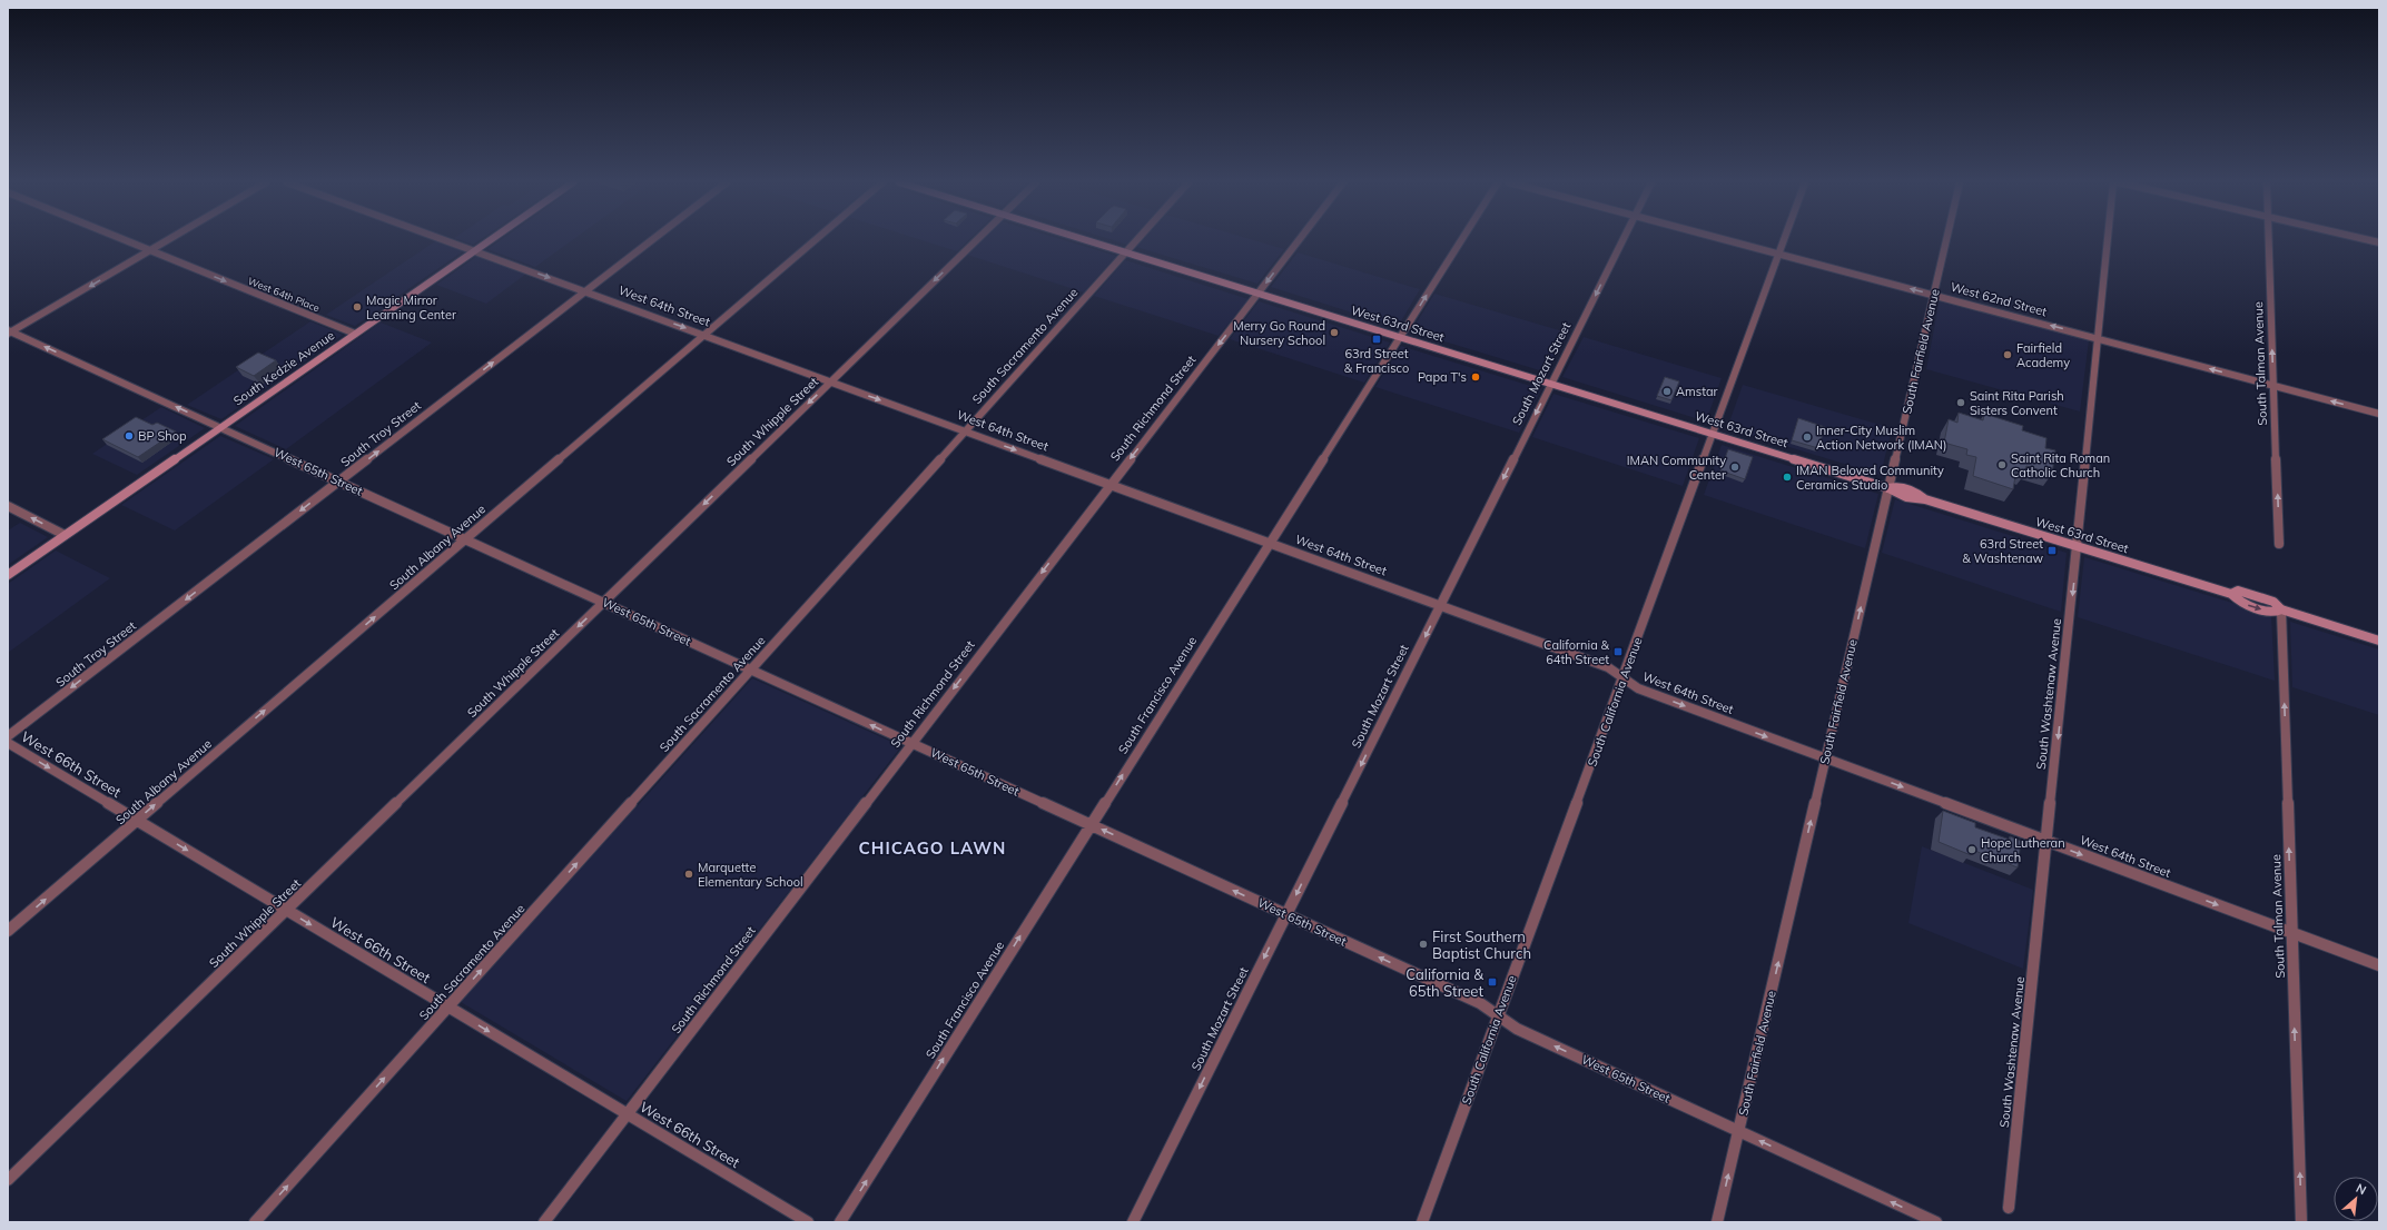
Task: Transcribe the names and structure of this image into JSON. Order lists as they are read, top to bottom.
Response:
{
  "streets": {
    "main road": ["West 63rd Street", "South Kedzie Avenue"],
    "street": [
      "West 64th Place",
      "West 62nd Street",
      "West 64th Street",
      "South Sacramento Avenue",
      "South Fairfield Avenue",
      "South Talman Avenue",
      "South Mozart Street",
      "South Richmond Street",
      "South Whipple Street",
      "South Troy Street",
      "West 65th Street",
      "South Albany Avenue",
      "South Washtenaw Avenue",
      "South Francisco Avenue",
      "South California Avenue",
      "West 66th Street"
    ]
  },
  "crossings": [
    ["West 64th Place", "South Kedzie Avenue"],
    ["West 62nd Street", "South Fairfield Avenue"],
    ["West 62nd Street", "South Talman Avenue"],
    ["West 62nd Street", "South Washtenaw Avenue"],
    ["West 62nd Street", "South California Avenue"],
    ["West 64th Street", "South Sacramento Avenue"],
    ["West 64th Street", "South Fairfield Avenue"],
    ["West 64th Street", "South Talman Avenue"],
    ["West 64th Street", "South Kedzie Avenue"],
    ["West 64th Street", "South Mozart Street"],
    ["West 64th Street", "South Richmond Street"],
    ["West 64th Street", "South Whipple Street"],
    ["West 64th Street", "South Troy Street"],
    ["West 64th Street", "South Albany Avenue"],
    ["West 64th Street", "South Washtenaw Avenue"],
    ["West 64th Street", "South Francisco Avenue"],
    ["West 64th Street", "South California Avenue"],
    ["West 63rd Street", "South Sacramento Avenue"],
    ["West 63rd Street", "South Fairfield Avenue"],
    ["West 63rd Street", "South Talman Avenue"],
    ["West 63rd Street", "South Mozart Street"],
    ["West 63rd Street", "South Richmond Street"],
    ["West 63rd Street", "South Washtenaw Avenue"],
    ["West 63rd Street", "South Francisco Avenue"],
    ["West 63rd Street", "South California Avenue"],
    ["South Sacramento Avenue", "West 65th Street"],
    ["South Sacramento Avenue", "West 66th Street"],
    ["South Fairfield Avenue", "West 65th Street"],
    ["South Kedzie Avenue", "West 65th Street"],
    ["South Mozart Street", "West 65th Street"],
    ["South Richmond Street", "West 65th Street"],
    ["South Richmond Street", "West 66th Street"],
    ["South Whipple Street", "West 65th Street"],
    ["South Whipple Street", "West 66th Street"],
    ["South Troy Street", "West 65th Street"],
    ["West 65th Street", "South Albany Avenue"],
    ["West 65th Street", "South Francisco Avenue"],
    ["West 65th Street", "South California Avenue"],
    ["South Albany Avenue", "West 66th Street"]
  ],
  "one_way": [
    "West 64th Place",
    "West 62nd Street",
    "West 64th Street",
    "South Sacramento Avenue",
    "South Fairfield Avenue",
    "South Talman Avenue",
    "South Mozart Street",
    "South Richmond Street",
    "South Whipple Street",
    "West 65th Street",
    "South Albany Avenue",
    "South Francisco Avenue",
    "West 66th Street"
  ],
  "districts": ["CHICAGO LAWN"],
  "places": {
    "other": [
      "Magic Mirror Learning Center",
      "Merry Go Round Nursery School",
      "Fairfield Academy",
      "Papa T's",
      "Amstar",
      "Saint Rita Parish Sisters Convent",
      "BP Shop",
      "Inner-City Muslim Action Network (IMAN)",
      "Saint Rita Roman Catholic Church",
      "IMAN Community Center",
      "IMAN Beloved Community Ceramics Studio",
      "Hope Lutheran Church",
      "Marquette Elementary School",
      "First Southern Baptist Church"
    ],
    "transit": [
      "63rd Street & Francisco",
      "63rd Street & Washtenaw",
      "California & 64th Street",
      "California & 65th Street"
    ]
  },
  "north": "top right"
}
